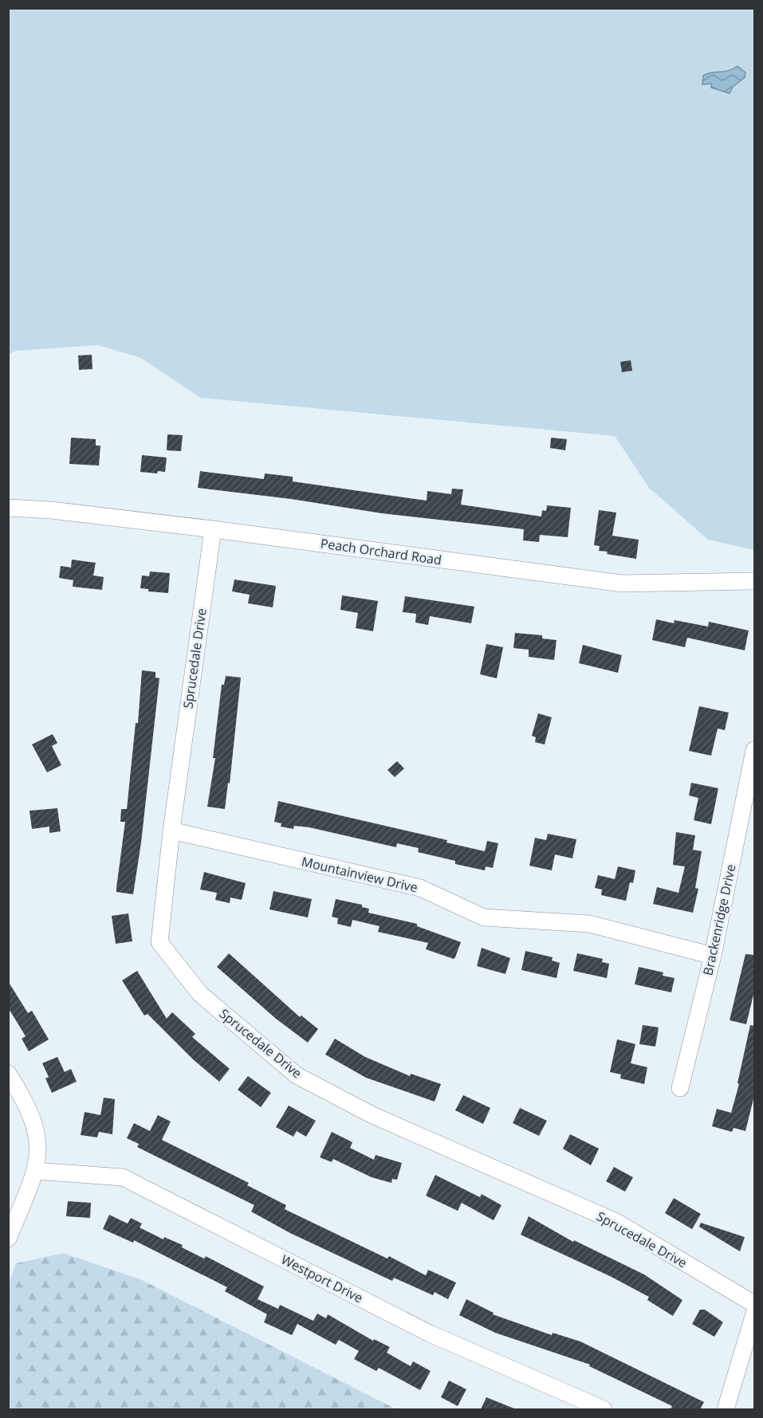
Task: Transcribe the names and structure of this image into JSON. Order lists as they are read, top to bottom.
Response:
{
  "streets": {
    "street": [
      "Peach Orchard Road",
      "Sprucedale Drive",
      "Mountainview Drive",
      "Brackenridge Drive",
      "Westport Drive"
    ]
  },
  "crossings": [
    ["Peach Orchard Road", "Sprucedale Drive"],
    ["Sprucedale Drive", "Mountainview Drive"],
    ["Mountainview Drive", "Brackenridge Drive"]
  ]
}
